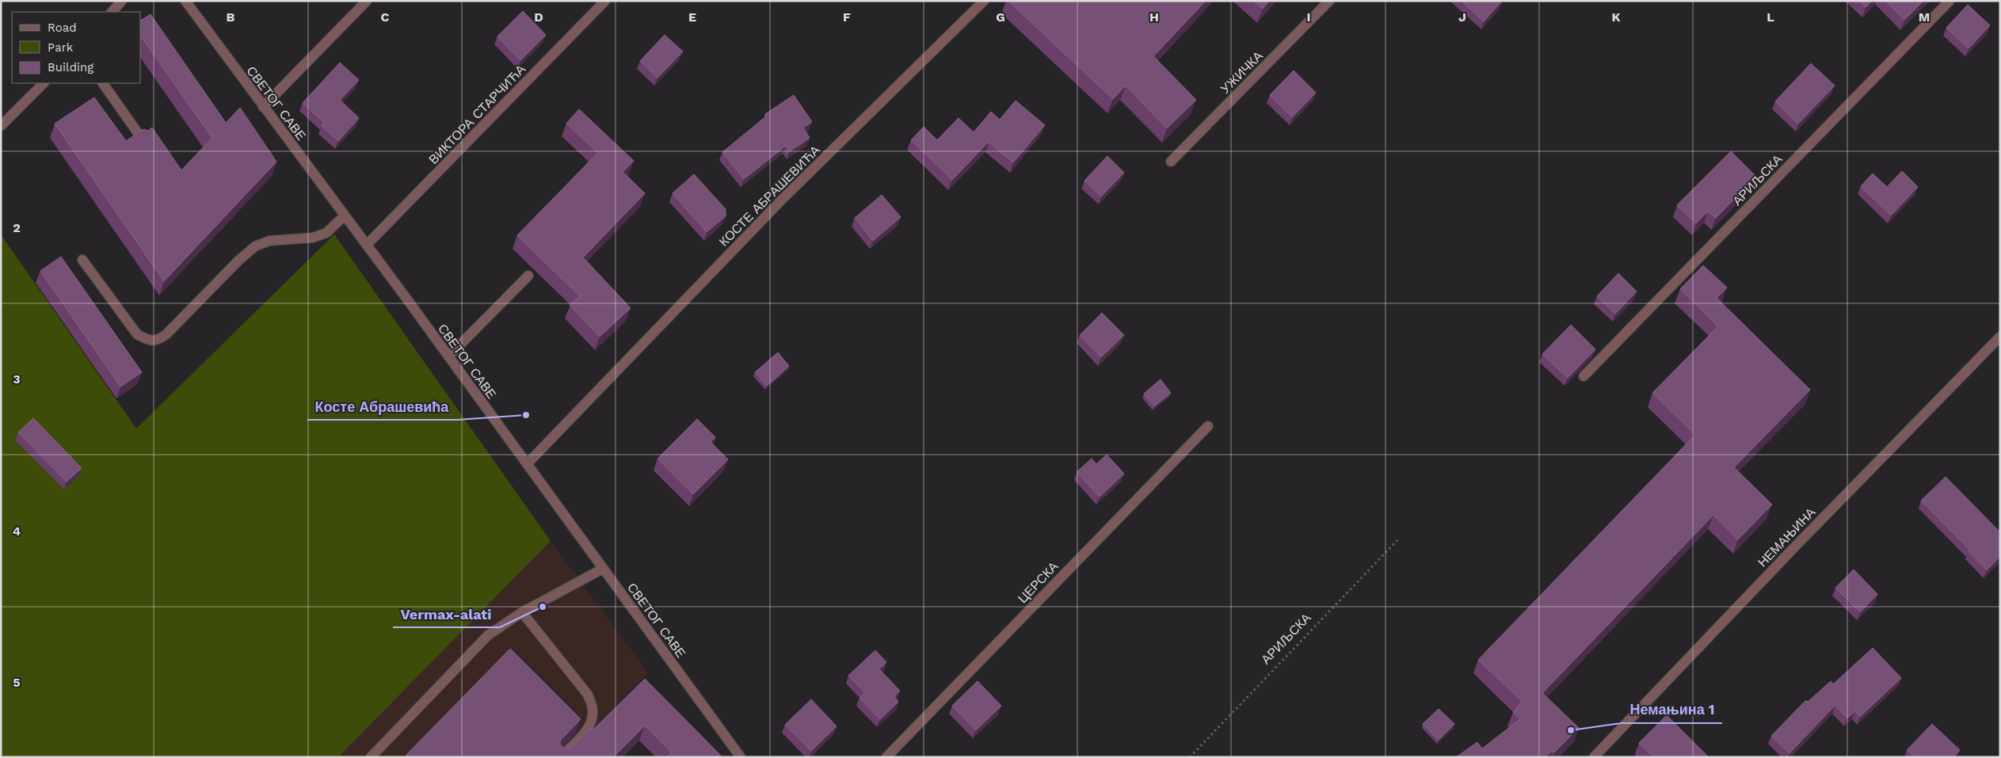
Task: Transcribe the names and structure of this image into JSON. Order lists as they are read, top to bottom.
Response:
{
  "streets": {
    "street": [
      "УЖИЧКА",
      "СВЕТОГ САВЕ",
      "ВИКТОРА СТАРЧИЋА",
      "АРИЉСКА",
      "КОСТЕ АБРАШЕВИЋА",
      "НЕМАЊИНА",
      "ЦЕРСКА"
    ]
  },
  "crossings": [
    ["СВЕТОГ САВЕ", "ВИКТОРА СТАРЧИЋА"],
    ["СВЕТОГ САВЕ", "КОСТЕ АБРАШЕВИЋА"]
  ],
  "places": ["Косте Абрашевића", "Vermax-alati", "Немањина 1"],
  "legend": ["Road", "Park", "Building"],
  "grid": {
    "columns": [
      "B",
      "C",
      "D",
      "E",
      "F",
      "G",
      "H",
      "I",
      "J",
      "K",
      "L",
      "M"
    ],
    "rows": [
      "2",
      "3",
      "4",
      "5"
    ]
  }
}
